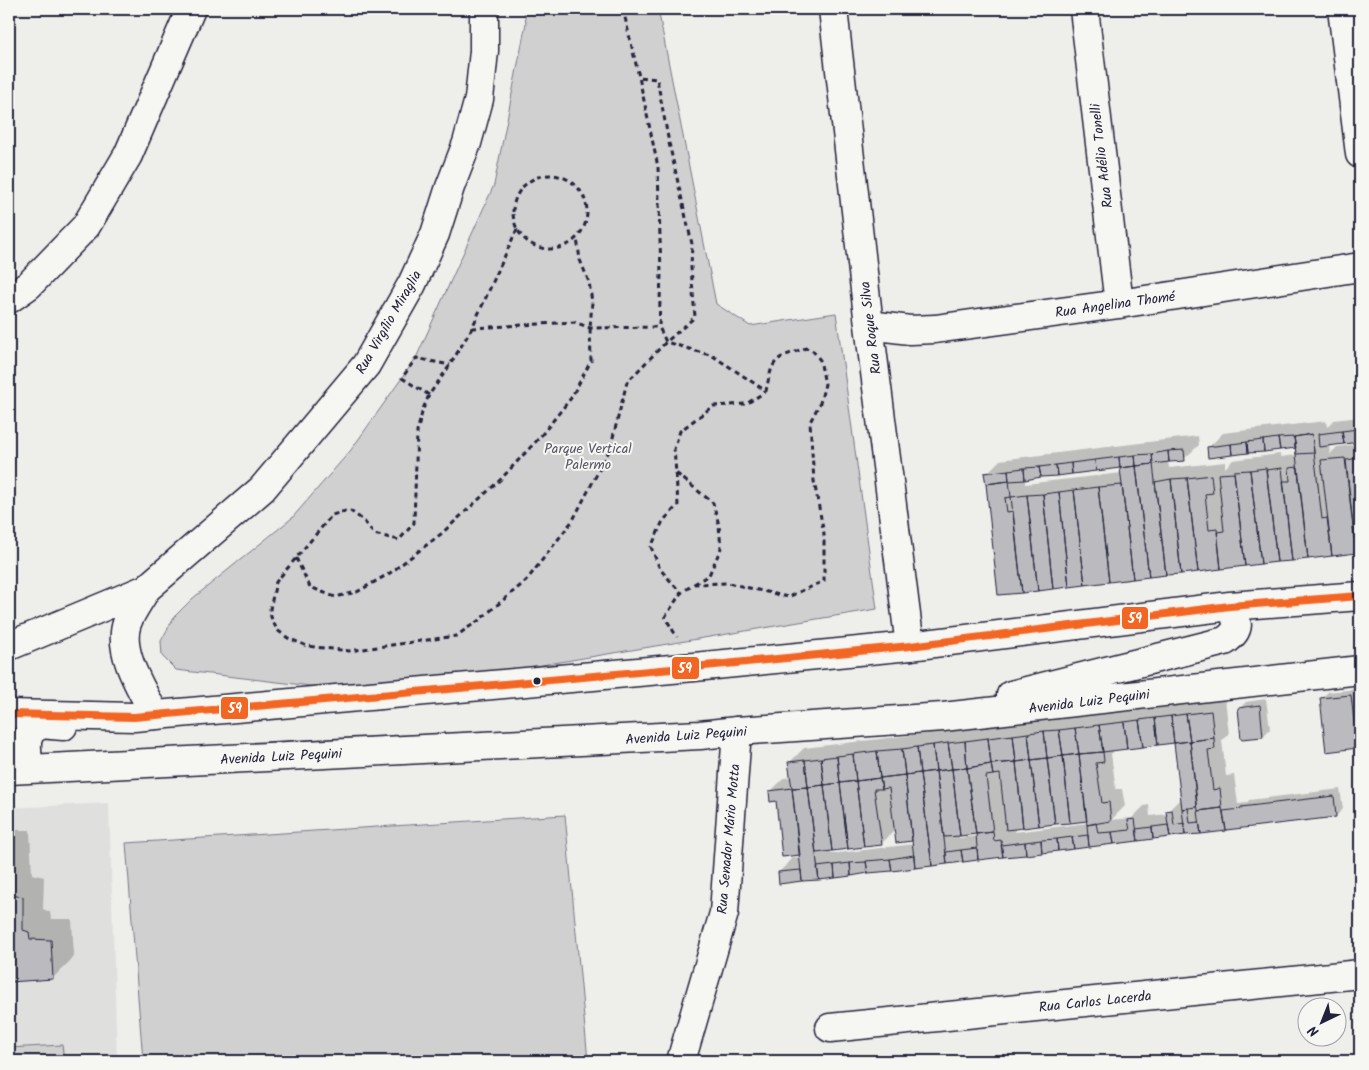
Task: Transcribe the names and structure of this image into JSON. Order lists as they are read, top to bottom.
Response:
{
  "streets": {
    "street": [
      "Rua Adélio Tonelli",
      "Rua Angelina Thomé",
      "Rua Virgílio Miraglia",
      "Rua Roque Silva",
      "Avenida Luiz Pequini",
      "Rua Senador Mário Motta",
      "Rua Carlos Lacerda"
    ]
  },
  "crossings": [
    ["Rua Adélio Tonelli", "Rua Angelina Thomé"],
    ["Rua Angelina Thomé", "Rua Roque Silva"],
    ["Avenida Luiz Pequini", "Rua Senador Mário Motta"]
  ],
  "parks": ["Parque Vertical Palermo"],
  "lines": ["transit line 59"],
  "north": "bottom left"
}
